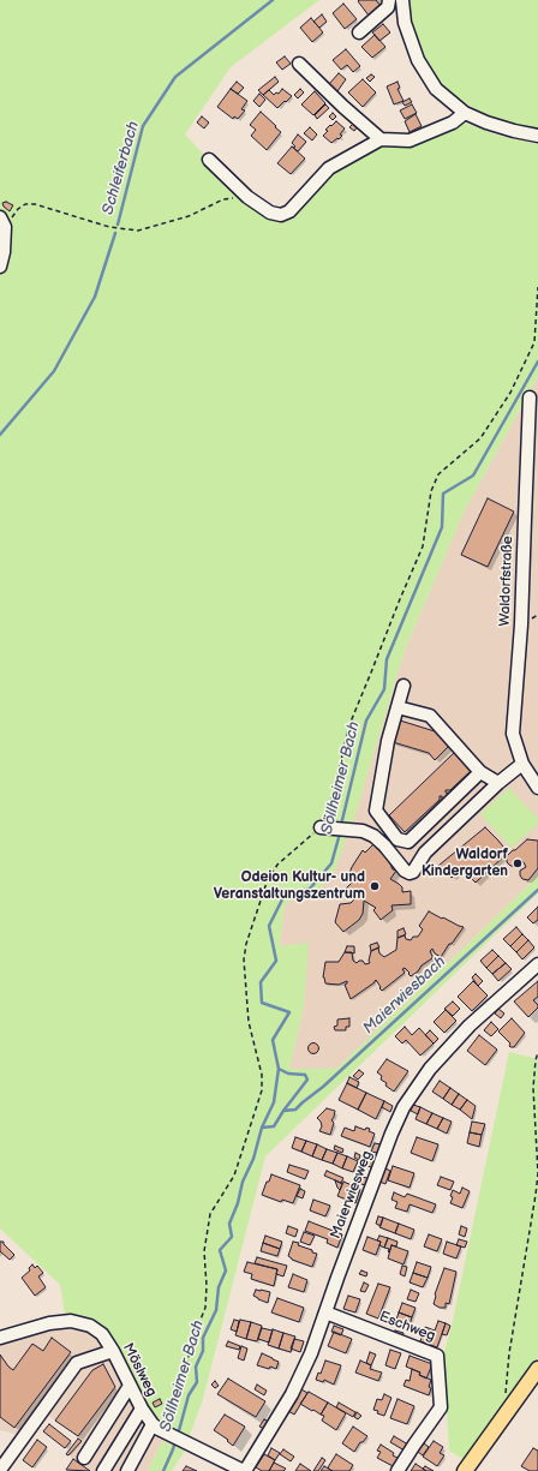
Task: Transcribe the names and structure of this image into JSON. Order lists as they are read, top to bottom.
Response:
{
  "streets": {
    "street": [
      "Waldorfstraße",
      "Maierwiesweg",
      "Eschweg",
      "Möslweg"
    ]
  },
  "crossings": [
    ["Maierwiesweg", "Eschweg"],
    ["Maierwiesweg", "Möslweg"]
  ],
  "water": ["Schleiferbach", "Söllheimer Bach", "Maierwiesbach"],
  "places": ["Waldorf Kindergarten", "Odeion Kultur- und Veranstaltungszentrum"]
}
